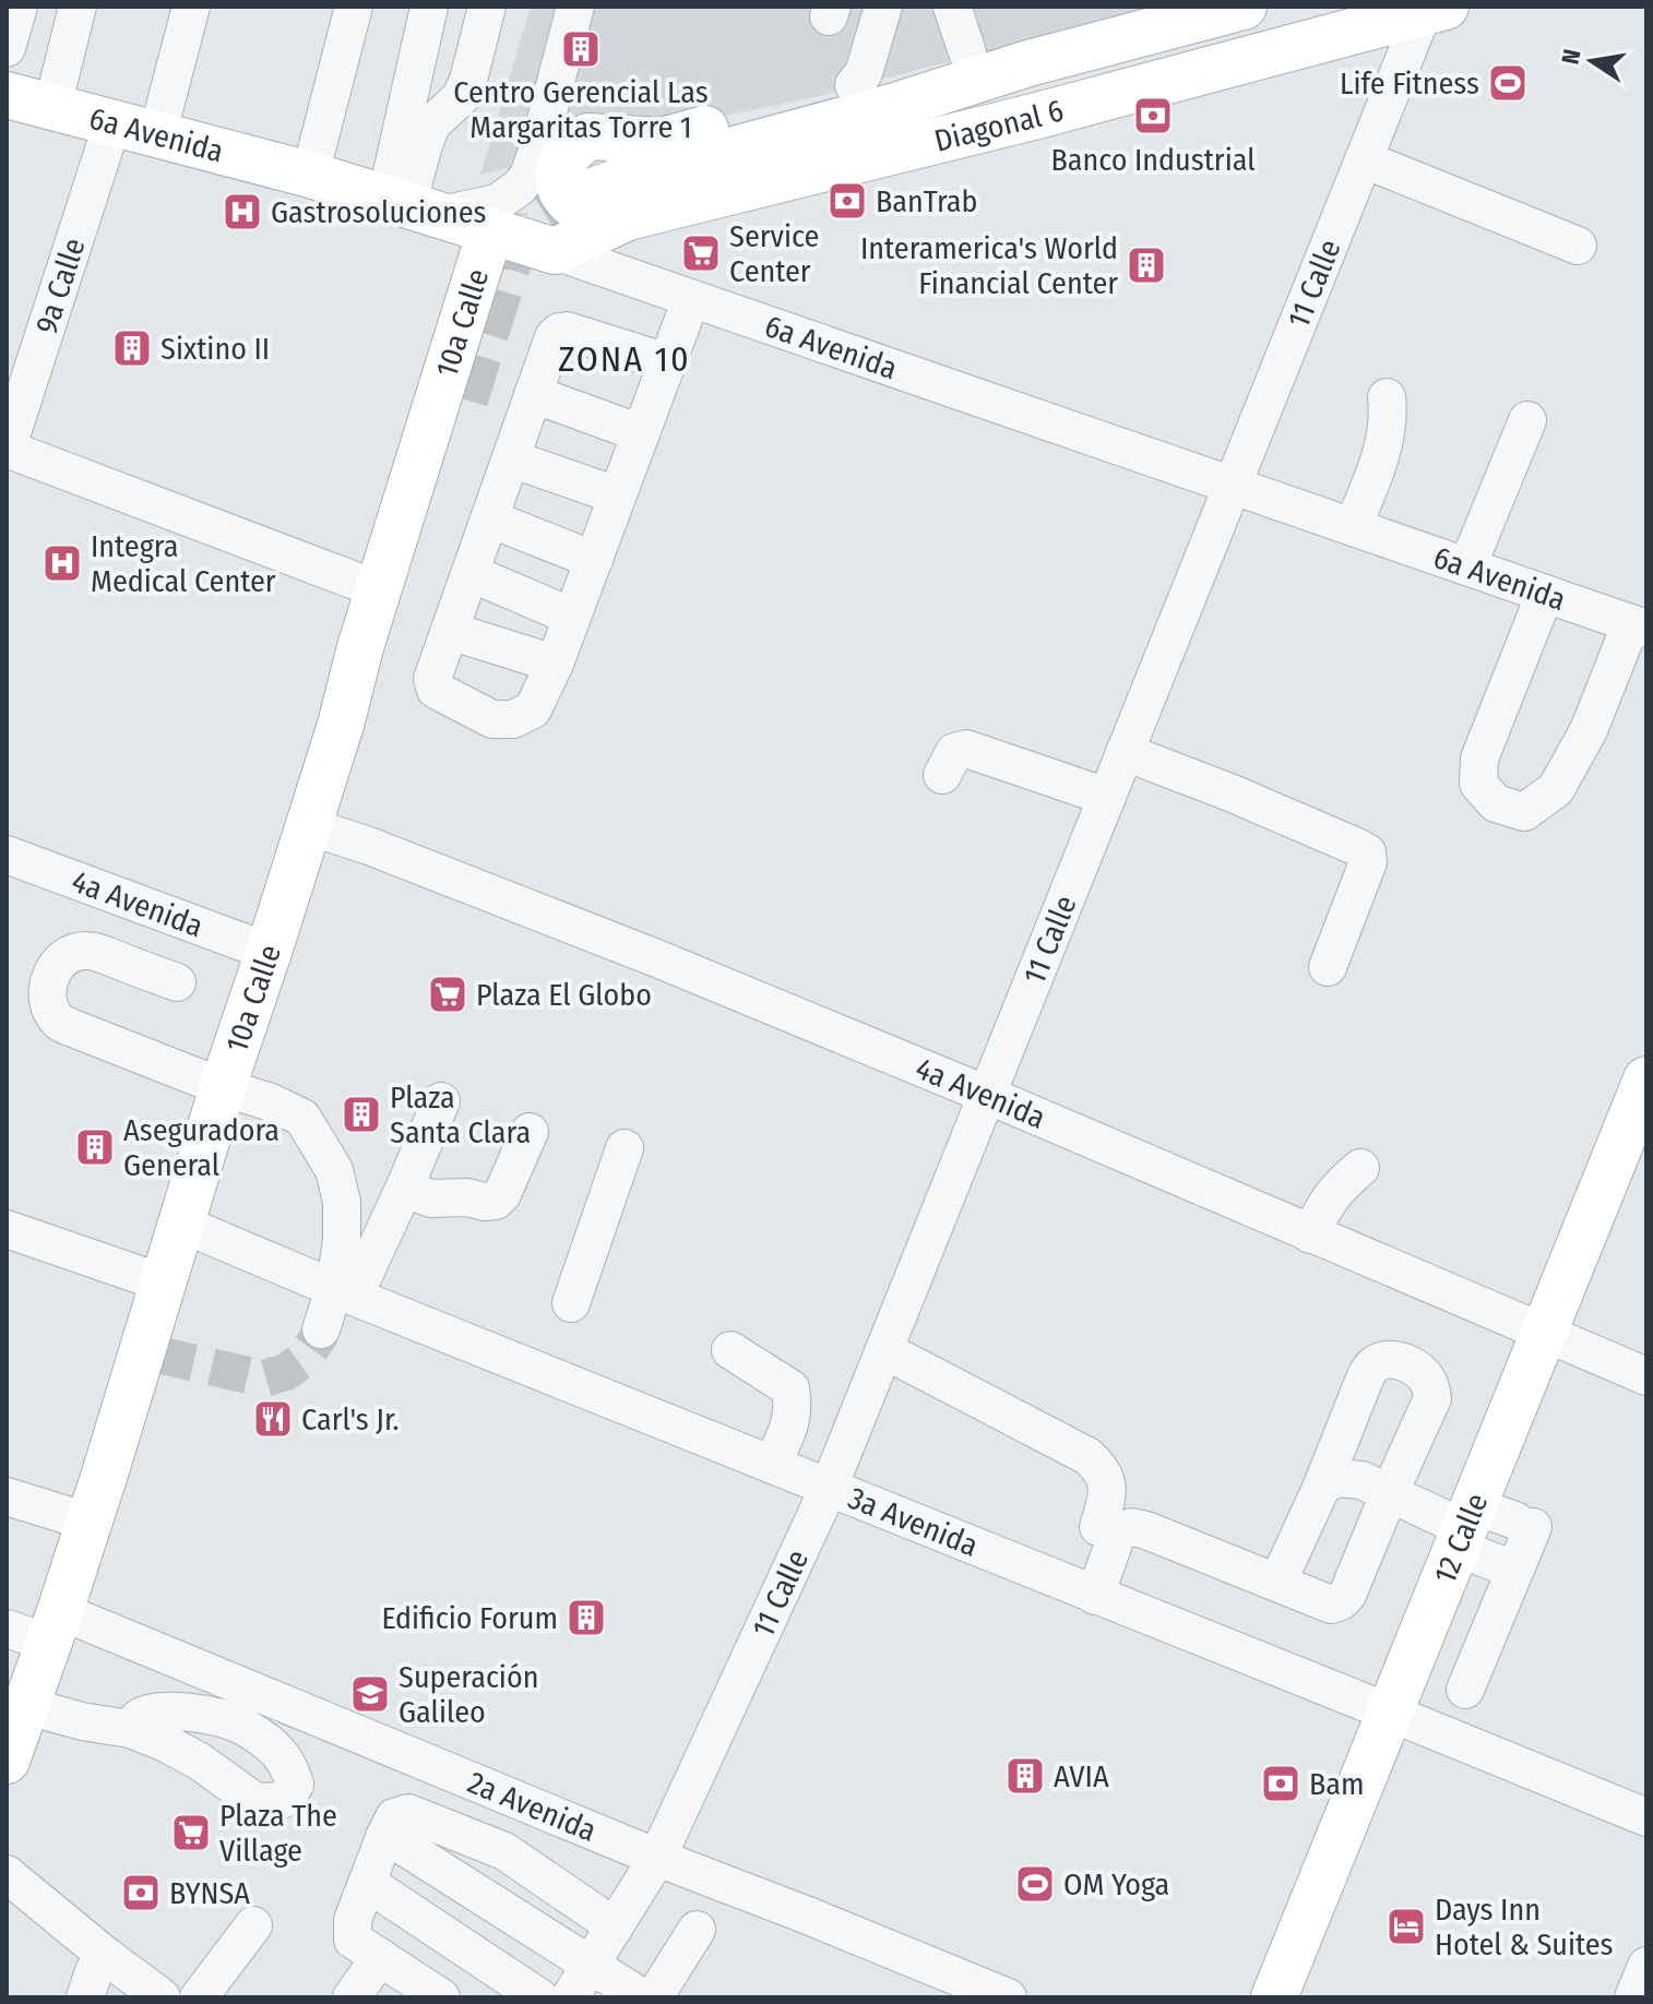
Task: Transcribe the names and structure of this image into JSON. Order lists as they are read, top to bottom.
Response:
{
  "streets": {
    "main road": [
      "Diagonal 6",
      "6a Avenida",
      "10a Calle",
      "12 Calle"
    ],
    "street": [
      "11 Calle",
      "9a Calle",
      "4a Avenida",
      "3a Avenida",
      "2a Avenida"
    ]
  },
  "crossings": [
    ["Diagonal 6", "6a Avenida"],
    ["Diagonal 6", "11 Calle"],
    ["6a Avenida", "11 Calle"],
    ["6a Avenida", "9a Calle"],
    ["6a Avenida", "10a Calle"],
    ["11 Calle", "4a Avenida"],
    ["11 Calle", "3a Avenida"],
    ["11 Calle", "2a Avenida"],
    ["10a Calle", "4a Avenida"],
    ["10a Calle", "3a Avenida"],
    ["10a Calle", "2a Avenida"],
    ["4a Avenida", "12 Calle"],
    ["3a Avenida", "12 Calle"]
  ],
  "districts": ["ZONA 10"],
  "places": {
    "building": [
      "Centro Gerencial Las Margaritas Torre 1",
      "Interamerica's World Financial Center",
      "Sixtino II",
      "Plaza Santa Clara",
      "Aseguradora General",
      "Edificio Forum",
      "AVIA"
    ],
    "sports": ["Life Fitness", "OM Yoga"],
    "bank": [
      "Banco Industrial",
      "BanTrab",
      "Bam",
      "BYNSA"
    ],
    "hospital": ["Gastrosoluciones", "Integra Medical Center"],
    "supermarket": ["Service Center", "Plaza El Globo", "Plaza The Village"],
    "restaurant": ["Carl's Jr."],
    "school or university": ["Superación Galileo"],
    "hotel": ["Days Inn Hotel & Suites"]
  },
  "north": "left"
}
